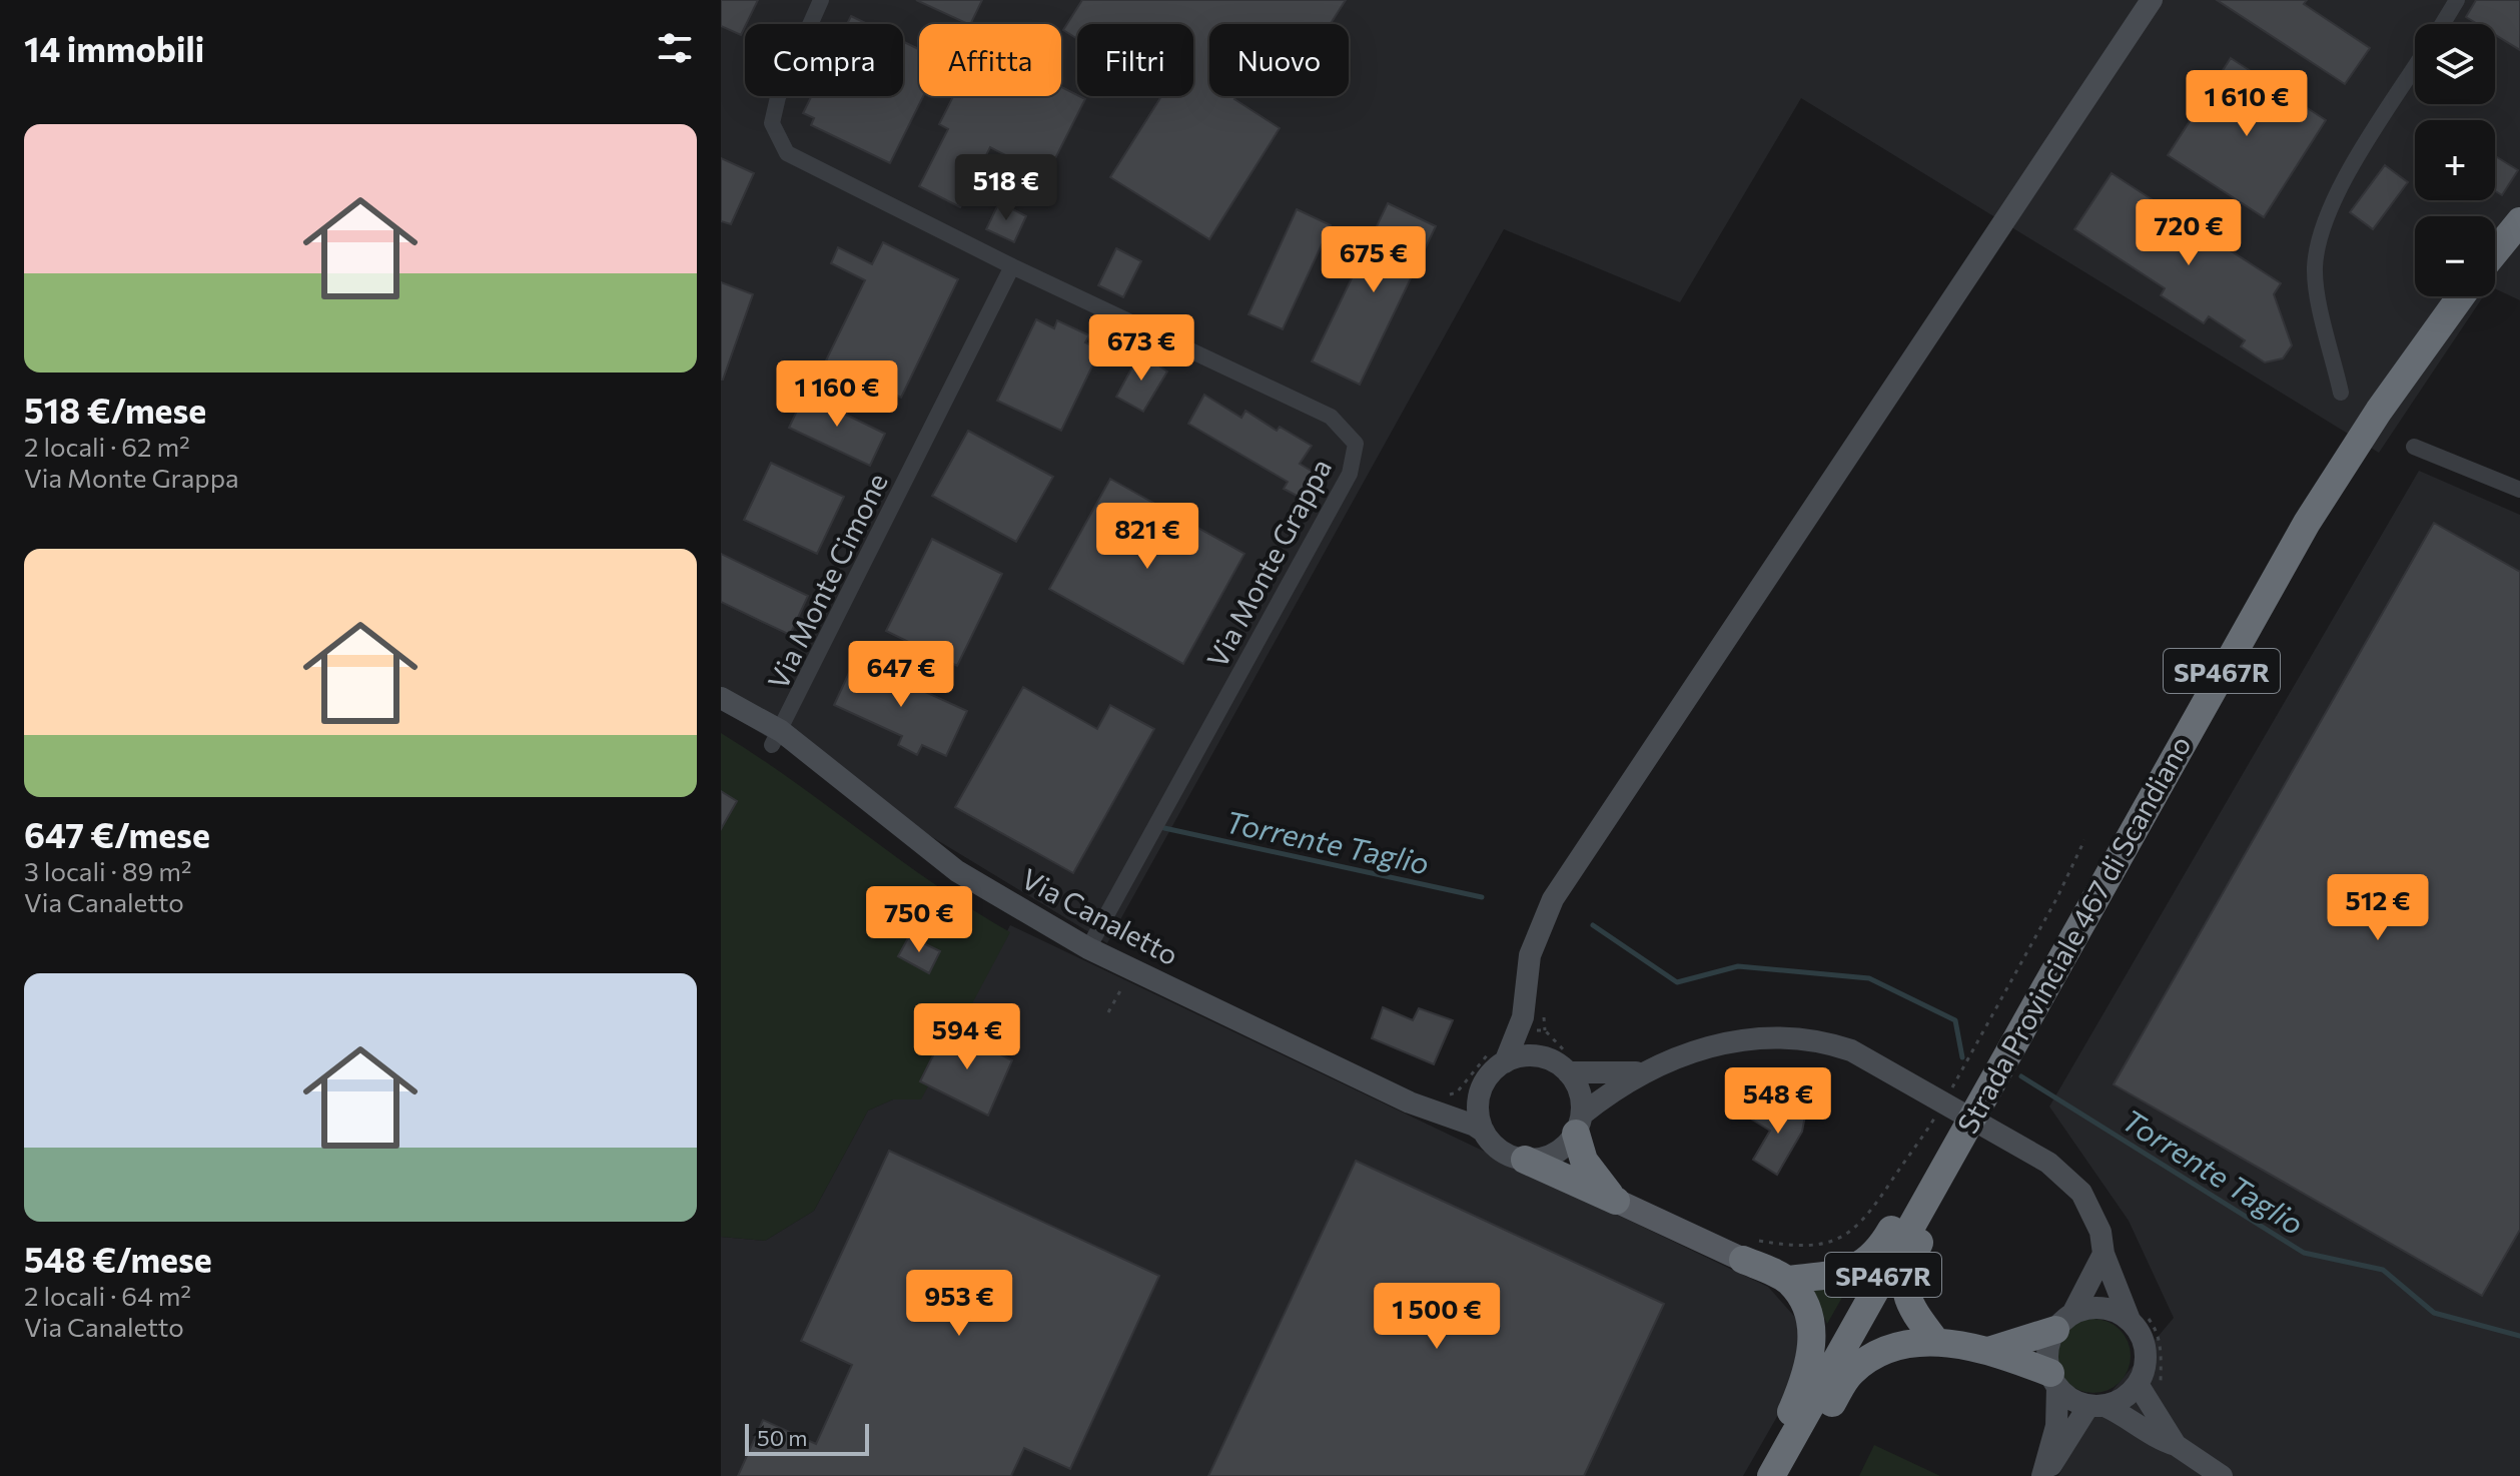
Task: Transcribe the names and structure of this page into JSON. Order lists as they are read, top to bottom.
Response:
{
  "streets": {
    "highway": ["SP467R", "Strada Provinciale 467 di Scandiano"],
    "main road": ["Via Canaletto"],
    "street": ["Via Monte Grappa", "Via Monte Cimone"]
  },
  "crossings": [
    ["Via Monte Grappa", "Via Monte Cimone"],
    ["Via Monte Grappa", "Via Canaletto"],
    ["Via Monte Cimone", "Via Canaletto"]
  ],
  "water": ["Torrente Taglio"],
  "scale_bar": "50 m",
  "page": {
    "heading": "14 immobili",
    "map_buttons": ["+", "−"],
    "chip": [
      "Compra",
      "Affitta",
      "Filtri",
      "Nuovo"
    ],
    "price": [
      "1 610 €",
      "518 €",
      "720 €",
      "675 €",
      "673 €",
      "1 160 €",
      "821 €",
      "647 €",
      "512 €",
      "750 €",
      "594 €",
      "548 €",
      "953 €",
      "1 500 €"
    ],
    "list": [
      {
        "name": "518 €/mese",
        "note": "2 locali · 62 m² · Via Monte Grappa"
      },
      {
        "name": "647 €/mese",
        "note": "3 locali · 89 m² · Via Canaletto"
      },
      {
        "name": "548 €/mese",
        "note": "2 locali · 64 m² · Via Canaletto"
      }
    ],
    "scale": "50 m"
  }
}
